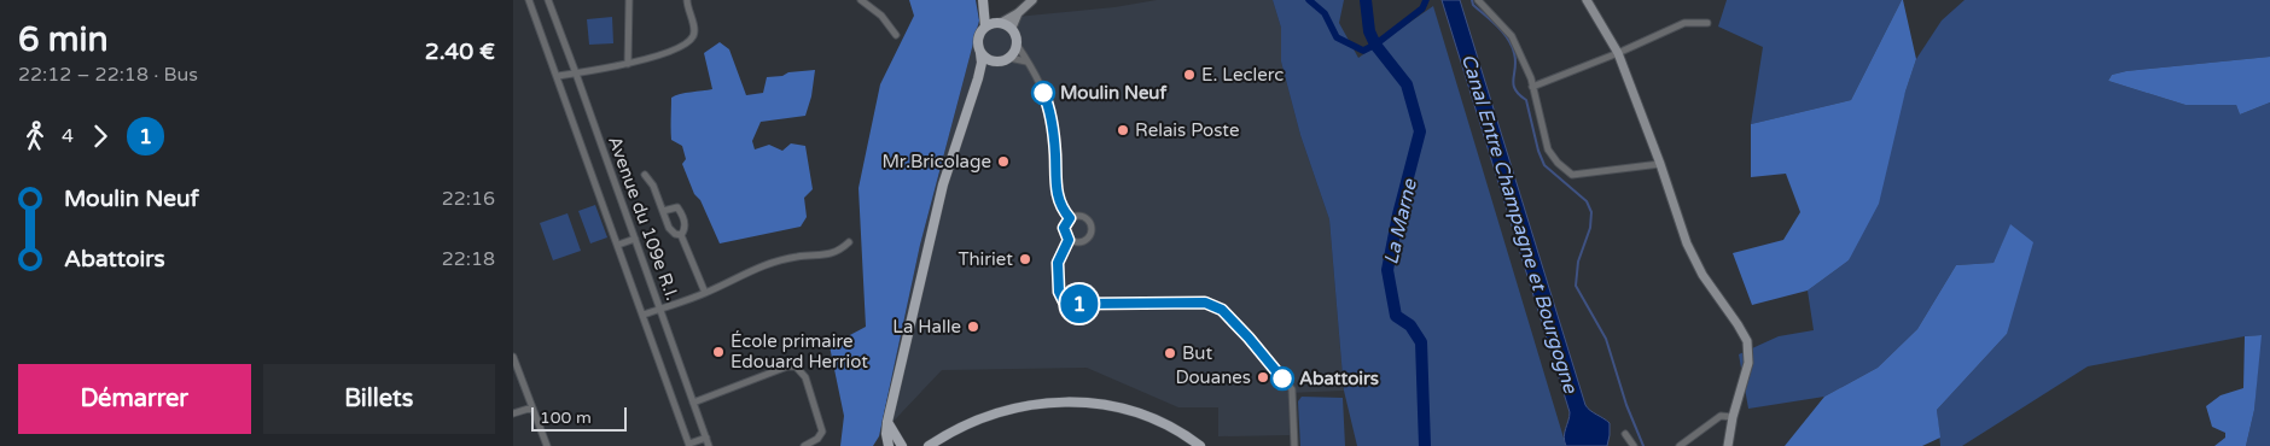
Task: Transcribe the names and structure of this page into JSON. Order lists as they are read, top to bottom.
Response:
{
  "streets": {
    "street": ["Avenue du 109e R.I."]
  },
  "water": ["La Marne", "Canal Entre Champagne et Bourgogne"],
  "places": [
    "E. Leclerc",
    "Moulin Neuf",
    "Relais Poste",
    "Mr.Bricolage",
    "Thiriet",
    "La Halle",
    "École primaire Edouard Herriot",
    "But",
    "Douanes",
    "Abattoirs"
  ],
  "lines": ["bus line 1"],
  "scale_bar": "100 m",
  "page": {
    "heading": ["6 min", "22:12 – 22:18 · Bus", "2.40 €"],
    "on_map": "1",
    "legs": ["4", "1"],
    "list": [
      {
        "name": "Moulin Neuf",
        "value": "22:16"
      },
      {
        "name": "Abattoirs",
        "value": "22:18"
      }
    ],
    "buttons": ["Démarrer", "Billets"],
    "scale": "100 m"
  }
}
